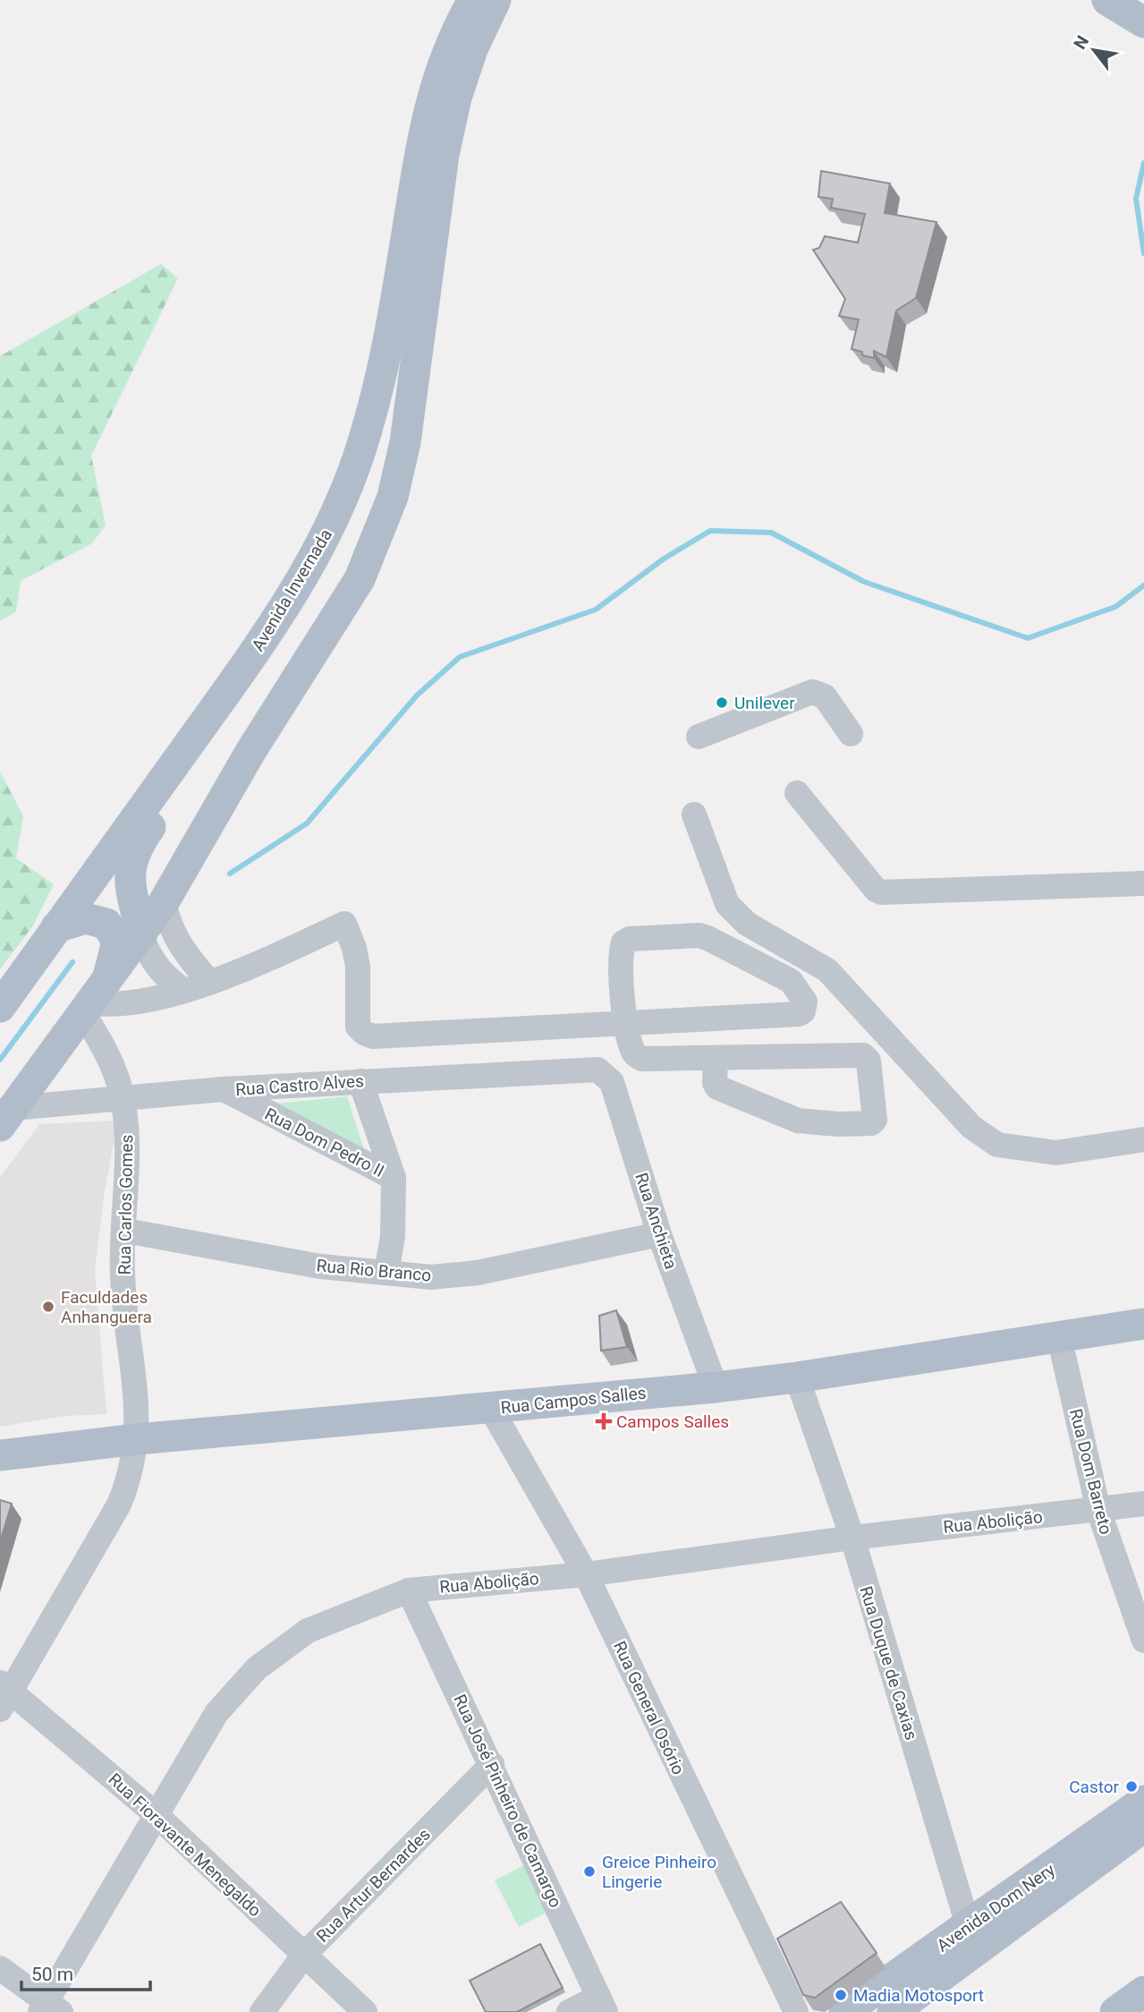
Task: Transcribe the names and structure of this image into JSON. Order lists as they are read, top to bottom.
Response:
{
  "streets": {
    "main road": ["Avenida Invernada", "Rua Campos Salles", "Avenida Dom Nery"],
    "street": [
      "Rua Castro Alves",
      "Rua Dom Pedro II",
      "Rua Carlos Gomes",
      "Rua Anchieta",
      "Rua Rio Branco",
      "Rua Dom Barreto",
      "Rua Abolição",
      "Rua Duque de Caxias",
      "Rua General Osório",
      "Rua José Pinheiro de Camargo",
      "Rua Fioravante Menegaldo",
      "Rua Artur Bernardes"
    ]
  },
  "crossings": [
    ["Avenida Invernada", "Rua Castro Alves"],
    ["Avenida Invernada", "Rua Carlos Gomes"],
    ["Rua Castro Alves", "Rua Dom Pedro II"],
    ["Rua Castro Alves", "Rua Carlos Gomes"],
    ["Rua Castro Alves", "Rua Anchieta"],
    ["Rua Dom Pedro II", "Rua Rio Branco"],
    ["Rua Carlos Gomes", "Rua Rio Branco"],
    ["Rua Carlos Gomes", "Rua Campos Salles"],
    ["Rua Carlos Gomes", "Rua Fioravante Menegaldo"],
    ["Rua Anchieta", "Rua Rio Branco"],
    ["Rua Anchieta", "Rua Campos Salles"],
    ["Rua Campos Salles", "Rua Dom Barreto"],
    ["Rua Campos Salles", "Rua Duque de Caxias"],
    ["Rua Campos Salles", "Rua General Osório"],
    ["Rua Dom Barreto", "Rua Abolição"],
    ["Rua Abolição", "Rua Duque de Caxias"],
    ["Rua Abolição", "Rua General Osório"],
    ["Rua Abolição", "Rua José Pinheiro de Camargo"],
    ["Rua Abolição", "Rua Fioravante Menegaldo"],
    ["Rua Duque de Caxias", "Avenida Dom Nery"],
    ["Rua José Pinheiro de Camargo", "Rua Artur Bernardes"],
    ["Rua Fioravante Menegaldo", "Rua Artur Bernardes"]
  ],
  "places": {
    "other": [
      "Unilever",
      "Faculdades Anhanguera",
      "Castor",
      "Greice Pinheiro Lingerie",
      "Madia Motosport"
    ],
    "health": ["Campos Salles"]
  },
  "scale_bar": "50 m",
  "north": "top left"
}
